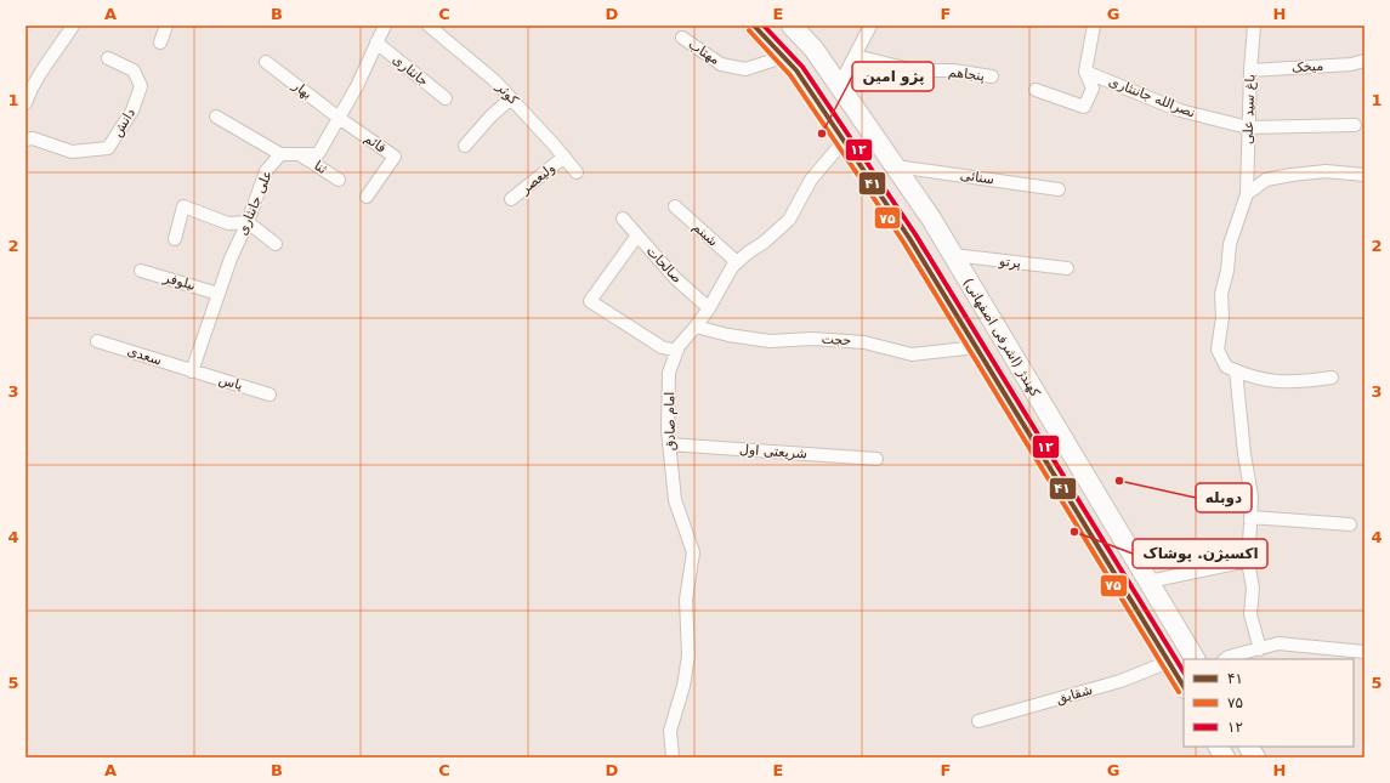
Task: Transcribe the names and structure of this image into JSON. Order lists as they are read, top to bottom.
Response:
{
  "streets": {
    "main road": ["کهندژ (اشرفی اصفهانی)"],
    "street": [
      "مهتاب",
      "میخک",
      "جانثاری",
      "پنجاهم",
      "بهار",
      "کوثر",
      "نصرالله جاننثاری",
      "باغ سید علی",
      "دانش",
      "قائم",
      "ثنا",
      "سنائی",
      "ولیعصر",
      "علی جانثاری",
      "شبنم",
      "پرتو",
      "صالحات",
      "نیلوفر",
      "حجت",
      "سعدی",
      "یاس",
      "امام صادق",
      "شریعتی اول",
      "شقایق"
    ]
  },
  "crossings": [
    ["مهتاب", "کهندژ (اشرفی اصفهانی)"],
    ["میخک", "باغ سید علی"],
    ["جانثاری", "علی جانثاری"],
    ["بهار", "قائم"],
    ["بهار", "علی جانثاری"],
    ["کوثر", "ولیعصر"],
    ["نصرالله جاننثاری", "باغ سید علی"],
    ["قائم", "علی جانثاری"],
    ["ثنا", "علی جانثاری"],
    ["سنائی", "کهندژ (اشرفی اصفهانی)"],
    ["علی جانثاری", "نیلوفر"],
    ["علی جانثاری", "سعدی"],
    ["علی جانثاری", "یاس"],
    ["شبنم", "امام صادق"],
    ["پرتو", "کهندژ (اشرفی اصفهانی)"],
    ["صالحات", "امام صادق"],
    ["کهندژ (اشرفی اصفهانی)", "حجت"],
    ["کهندژ (اشرفی اصفهانی)", "امام صادق"],
    ["کهندژ (اشرفی اصفهانی)", "شقایق"],
    ["حجت", "امام صادق"],
    ["سعدی", "یاس"],
    ["امام صادق", "شریعتی اول"]
  ],
  "places": ["پژو امین", "دوبله", "اکسیژن. پوشاک"],
  "lines": ["transit line ۴۱", "transit line ۱۲", "transit line ۷۵"],
  "legend": ["۴۱", "۷۵", "۱۲"],
  "grid": {
    "columns": [
      "A",
      "B",
      "C",
      "D",
      "E",
      "F",
      "G",
      "H"
    ],
    "rows": [
      "1",
      "2",
      "3",
      "4",
      "5"
    ]
  }
}
